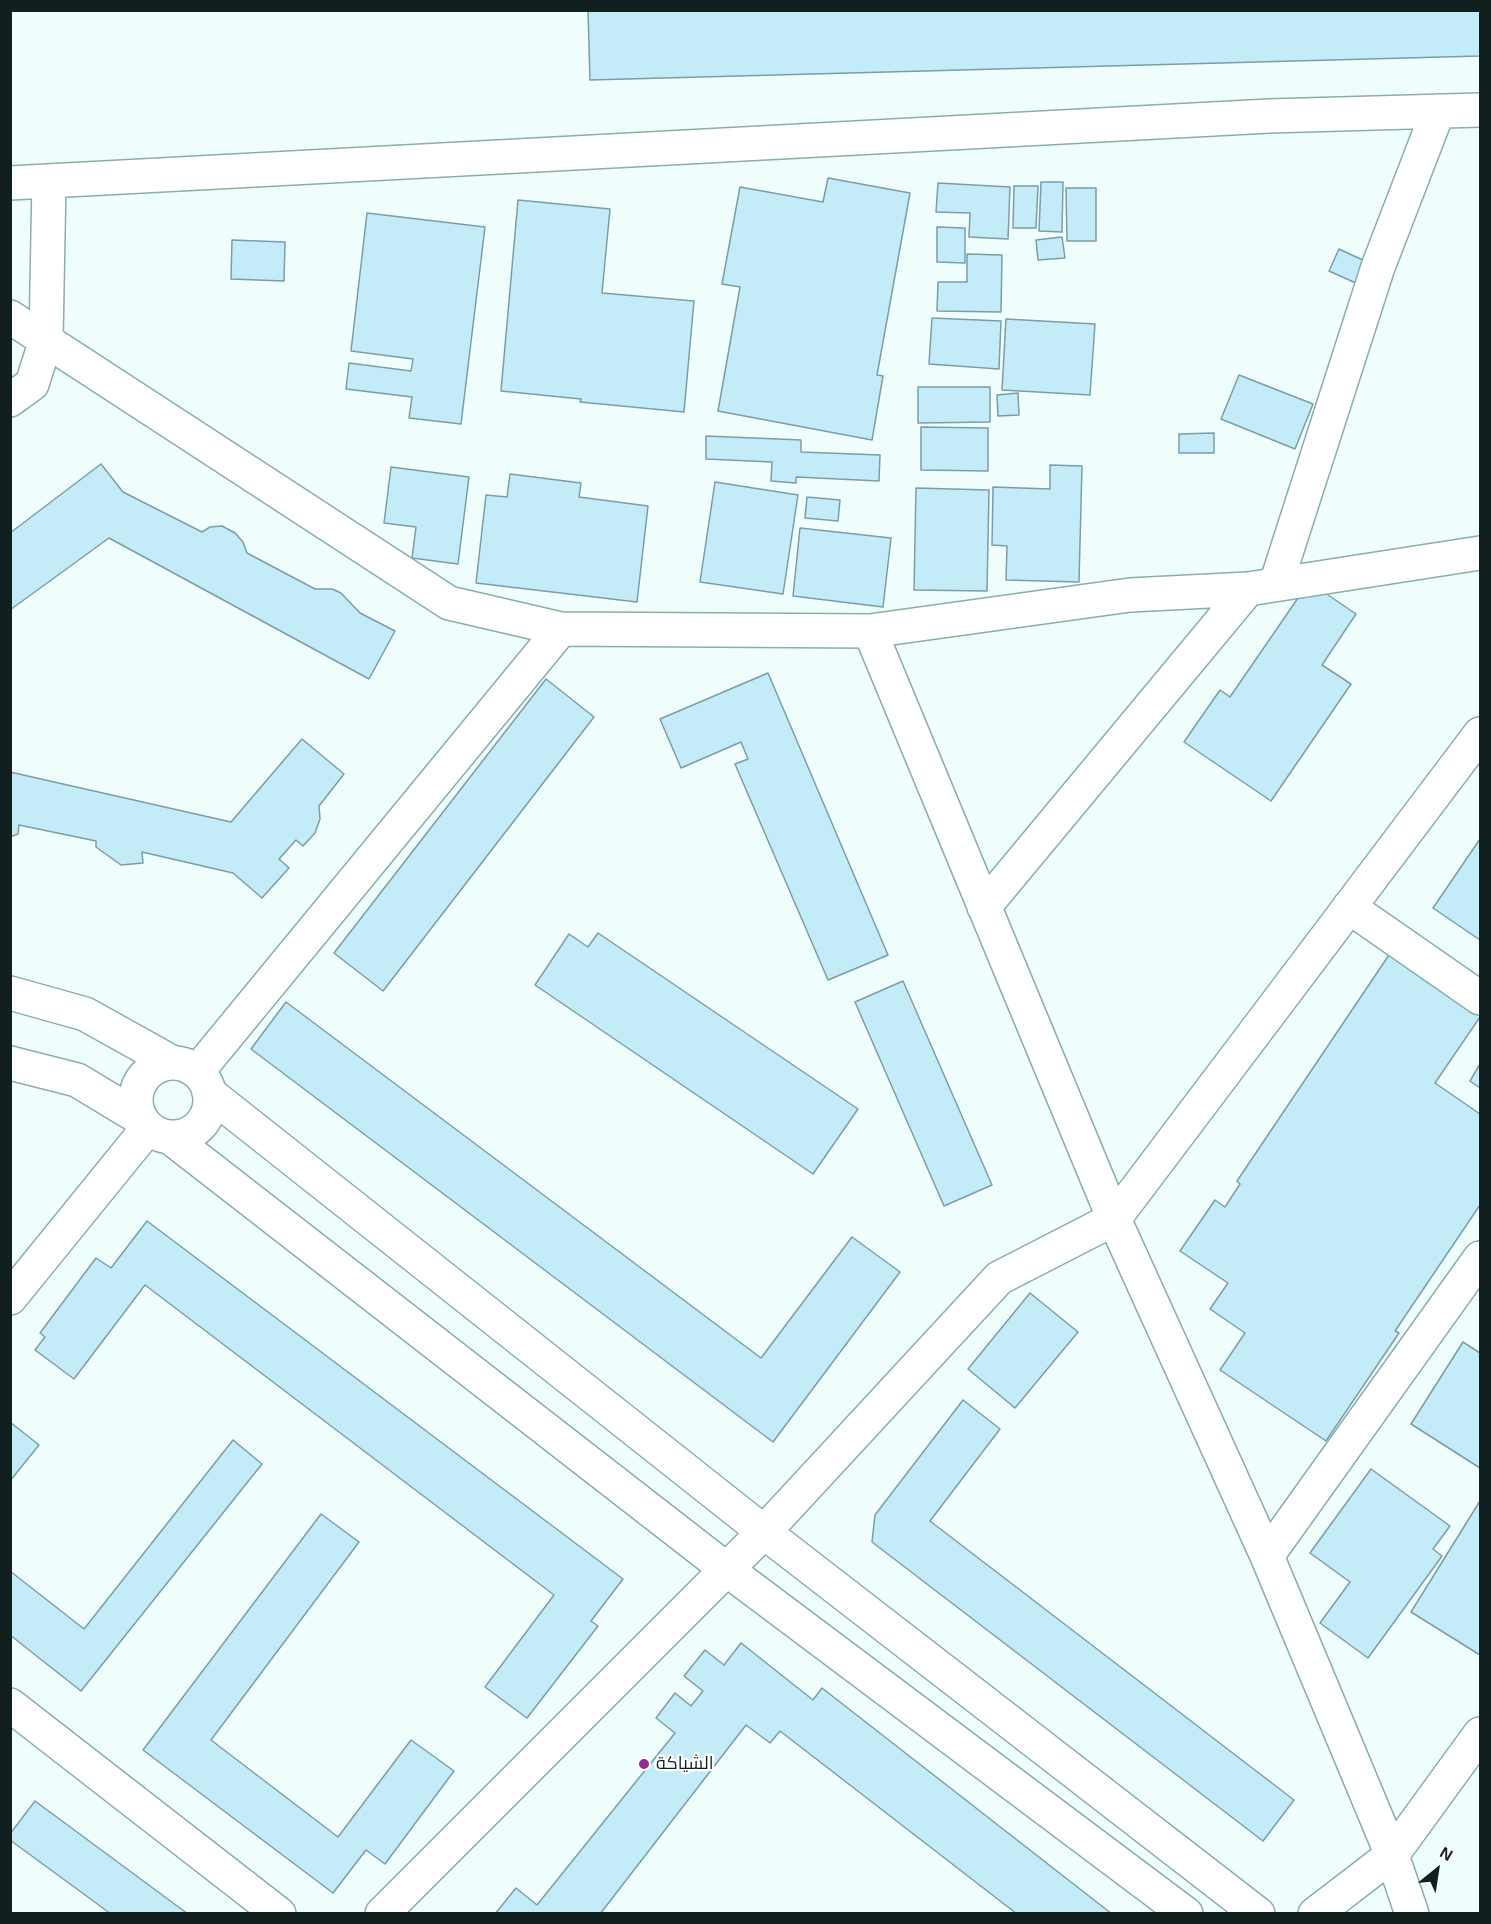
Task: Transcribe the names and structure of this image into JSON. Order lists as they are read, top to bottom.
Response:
{
  "places": ["الشياكة"],
  "north": "top right"
}
